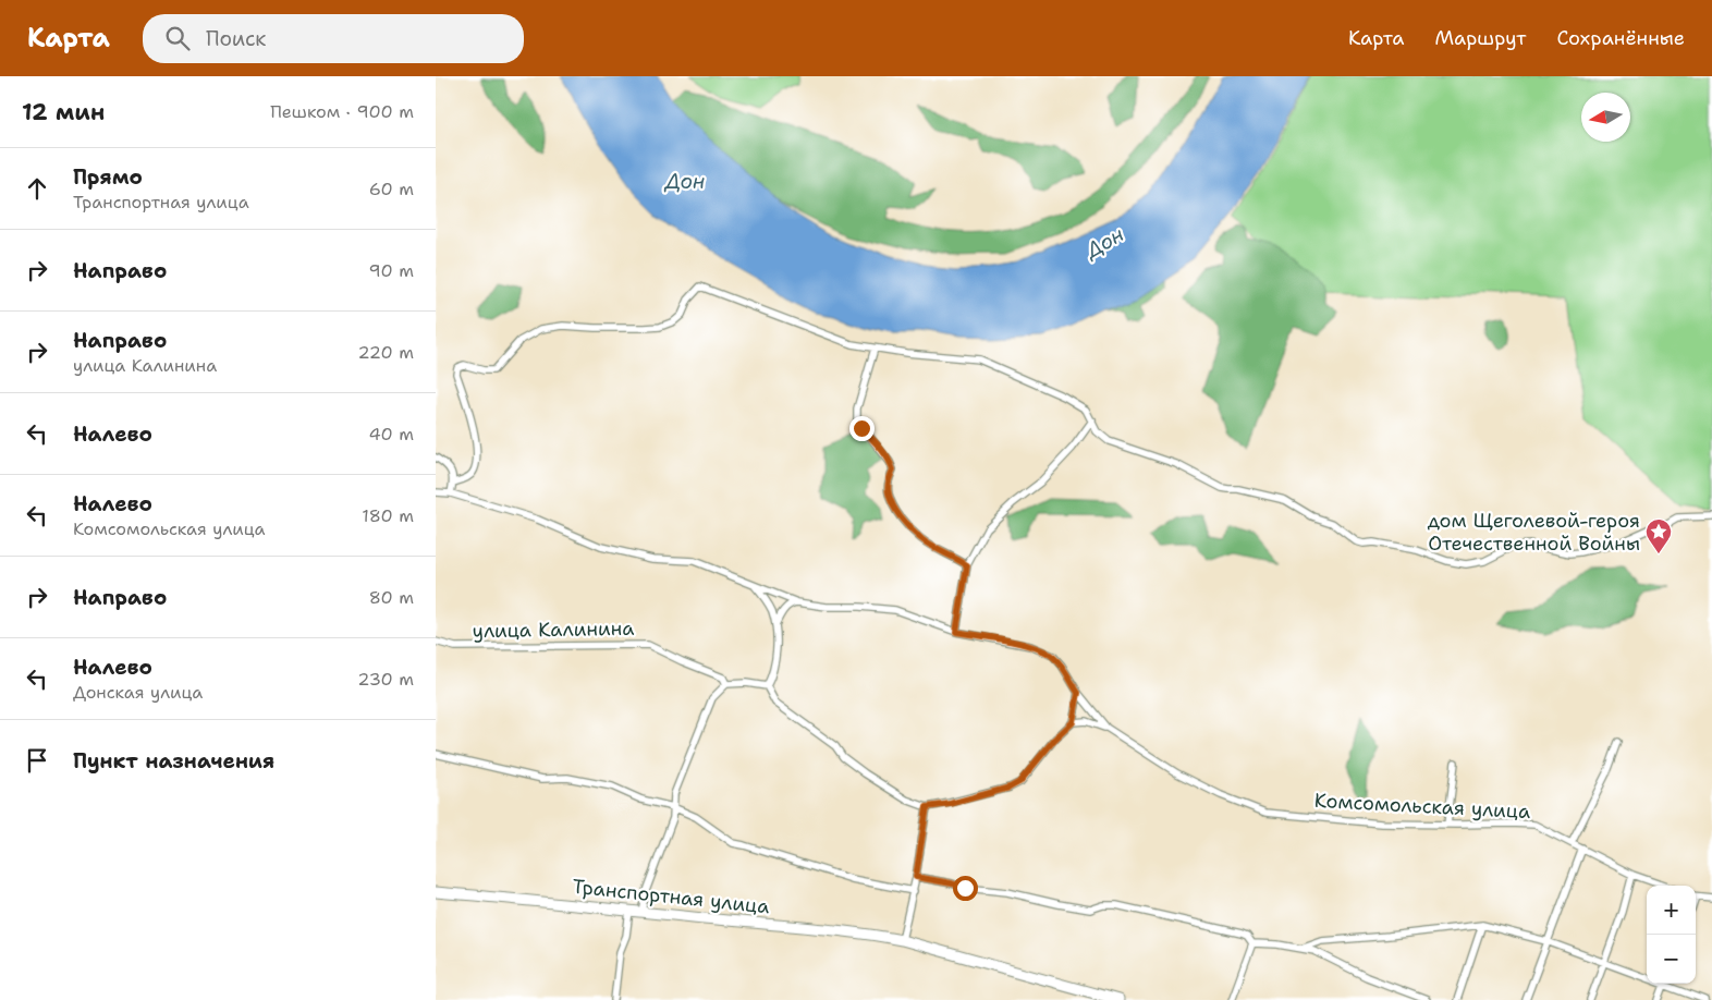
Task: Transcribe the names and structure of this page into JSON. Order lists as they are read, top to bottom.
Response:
{
  "streets": {
    "main road": ["Транспортная улица"],
    "street": ["улица Калинина", "Комсомольская улица"]
  },
  "water": ["Дон"],
  "places": {
    "place": ["дом Щеголевой-героя Отечественной Войны"]
  },
  "north": "left",
  "page": {
    "header": "Карта",
    "search": "Поиск",
    "nav": ["Карта", "Маршрут", "Сохранённые"],
    "heading": ["12 мин", "Пешком · 900 m"],
    "list": [
      ["Прямо", "Транспортная улица", "60 m"],
      ["Направо", "90 m"],
      ["Направо", "улица Калинина", "220 m"],
      ["Налево", "40 m"],
      ["Налево", "Комсомольская улица", "180 m"],
      ["Направо", "80 m"],
      ["Налево", "Донская улица", "230 m"],
      "Пункт назначения"
    ],
    "map_buttons": ["+", "−"]
  }
}
